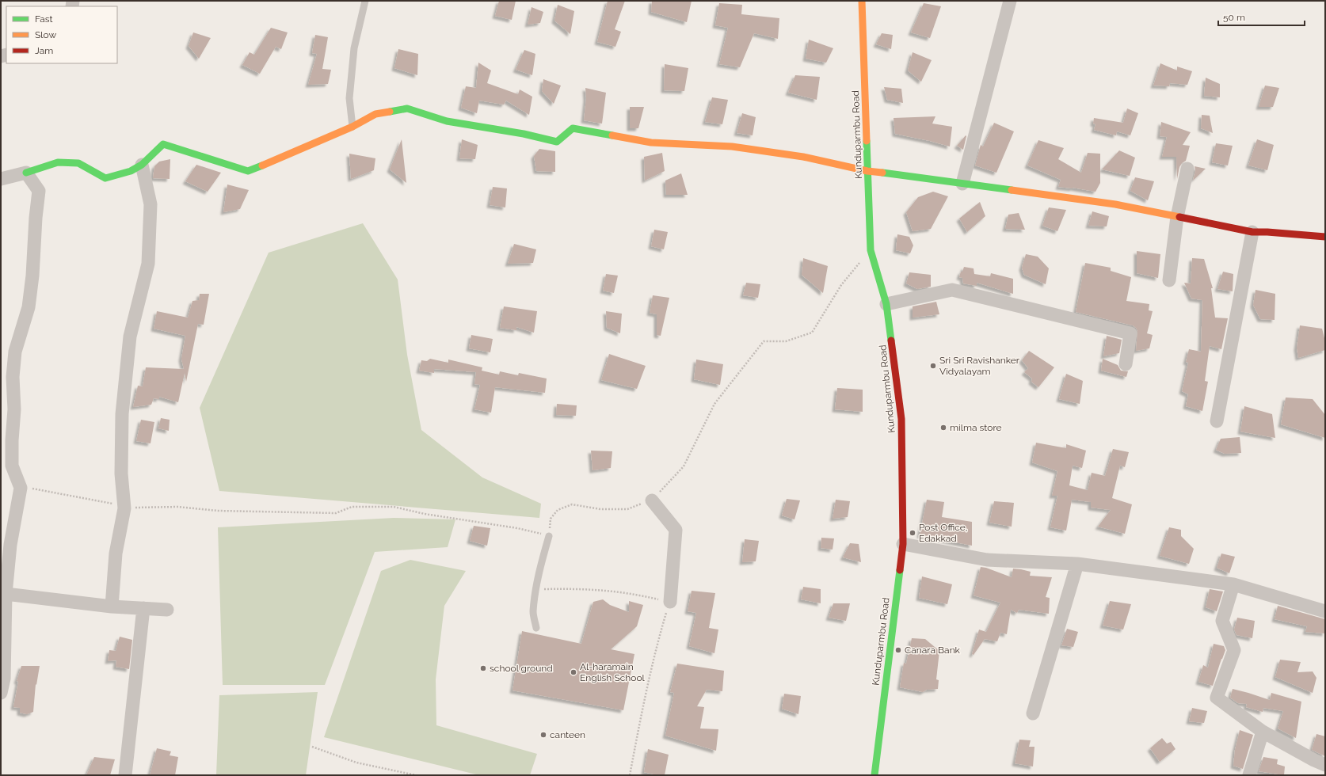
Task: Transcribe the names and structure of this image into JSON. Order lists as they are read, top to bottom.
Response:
{
  "streets": {
    "street": ["Kunduparmbu Road"]
  },
  "places": [
    "Sri Sri Ravishanker Vidyalayam",
    "milma store",
    "Post Office, Edakkad",
    "Canara Bank",
    "school ground",
    "Al-haramain English School",
    "canteen"
  ],
  "legend": ["Fast", "Slow", "Jam"],
  "scale_bar": "50 m"
}
